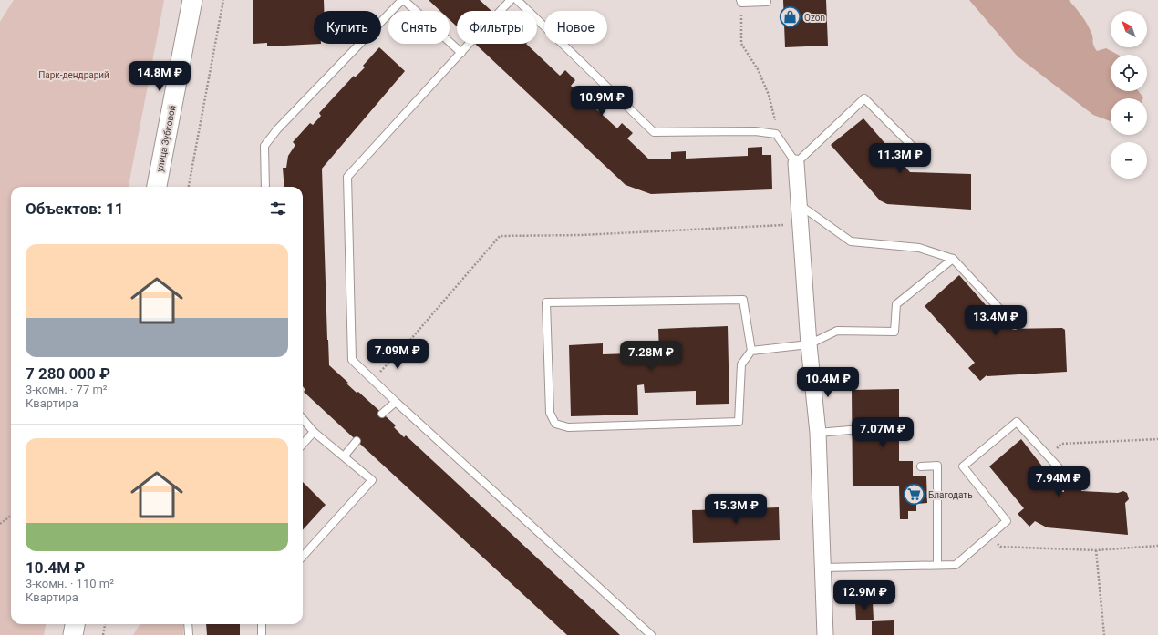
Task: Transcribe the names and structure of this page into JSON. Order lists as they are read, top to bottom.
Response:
{
  "streets": {
    "street": ["улица Зубковой"]
  },
  "parks": ["Парк-дендрарий"],
  "places": {
    "shop": ["Ozon"],
    "supermarket": ["Благодать"]
  },
  "north": "top left",
  "page": {
    "map_buttons": ["+", "−"],
    "chip": [
      "Купить",
      "Снять",
      "Фильтры",
      "Новое"
    ],
    "price": [
      "14.8M ₽",
      "10.9M ₽",
      "11.3M ₽",
      "13.4M ₽",
      "7.09M ₽",
      "7.28M ₽",
      "10.4M ₽",
      "7.07M ₽",
      "7.94M ₽",
      "15.3M ₽",
      "12.9M ₽"
    ],
    "heading": "Объектов: 11",
    "list": [
      {
        "name": "7 280 000 ₽",
        "note": "3-комн. · 77 m² · Квартира"
      },
      {
        "name": "10.4M ₽",
        "note": "3-комн. · 110 m² · Квартира"
      }
    ]
  }
}
